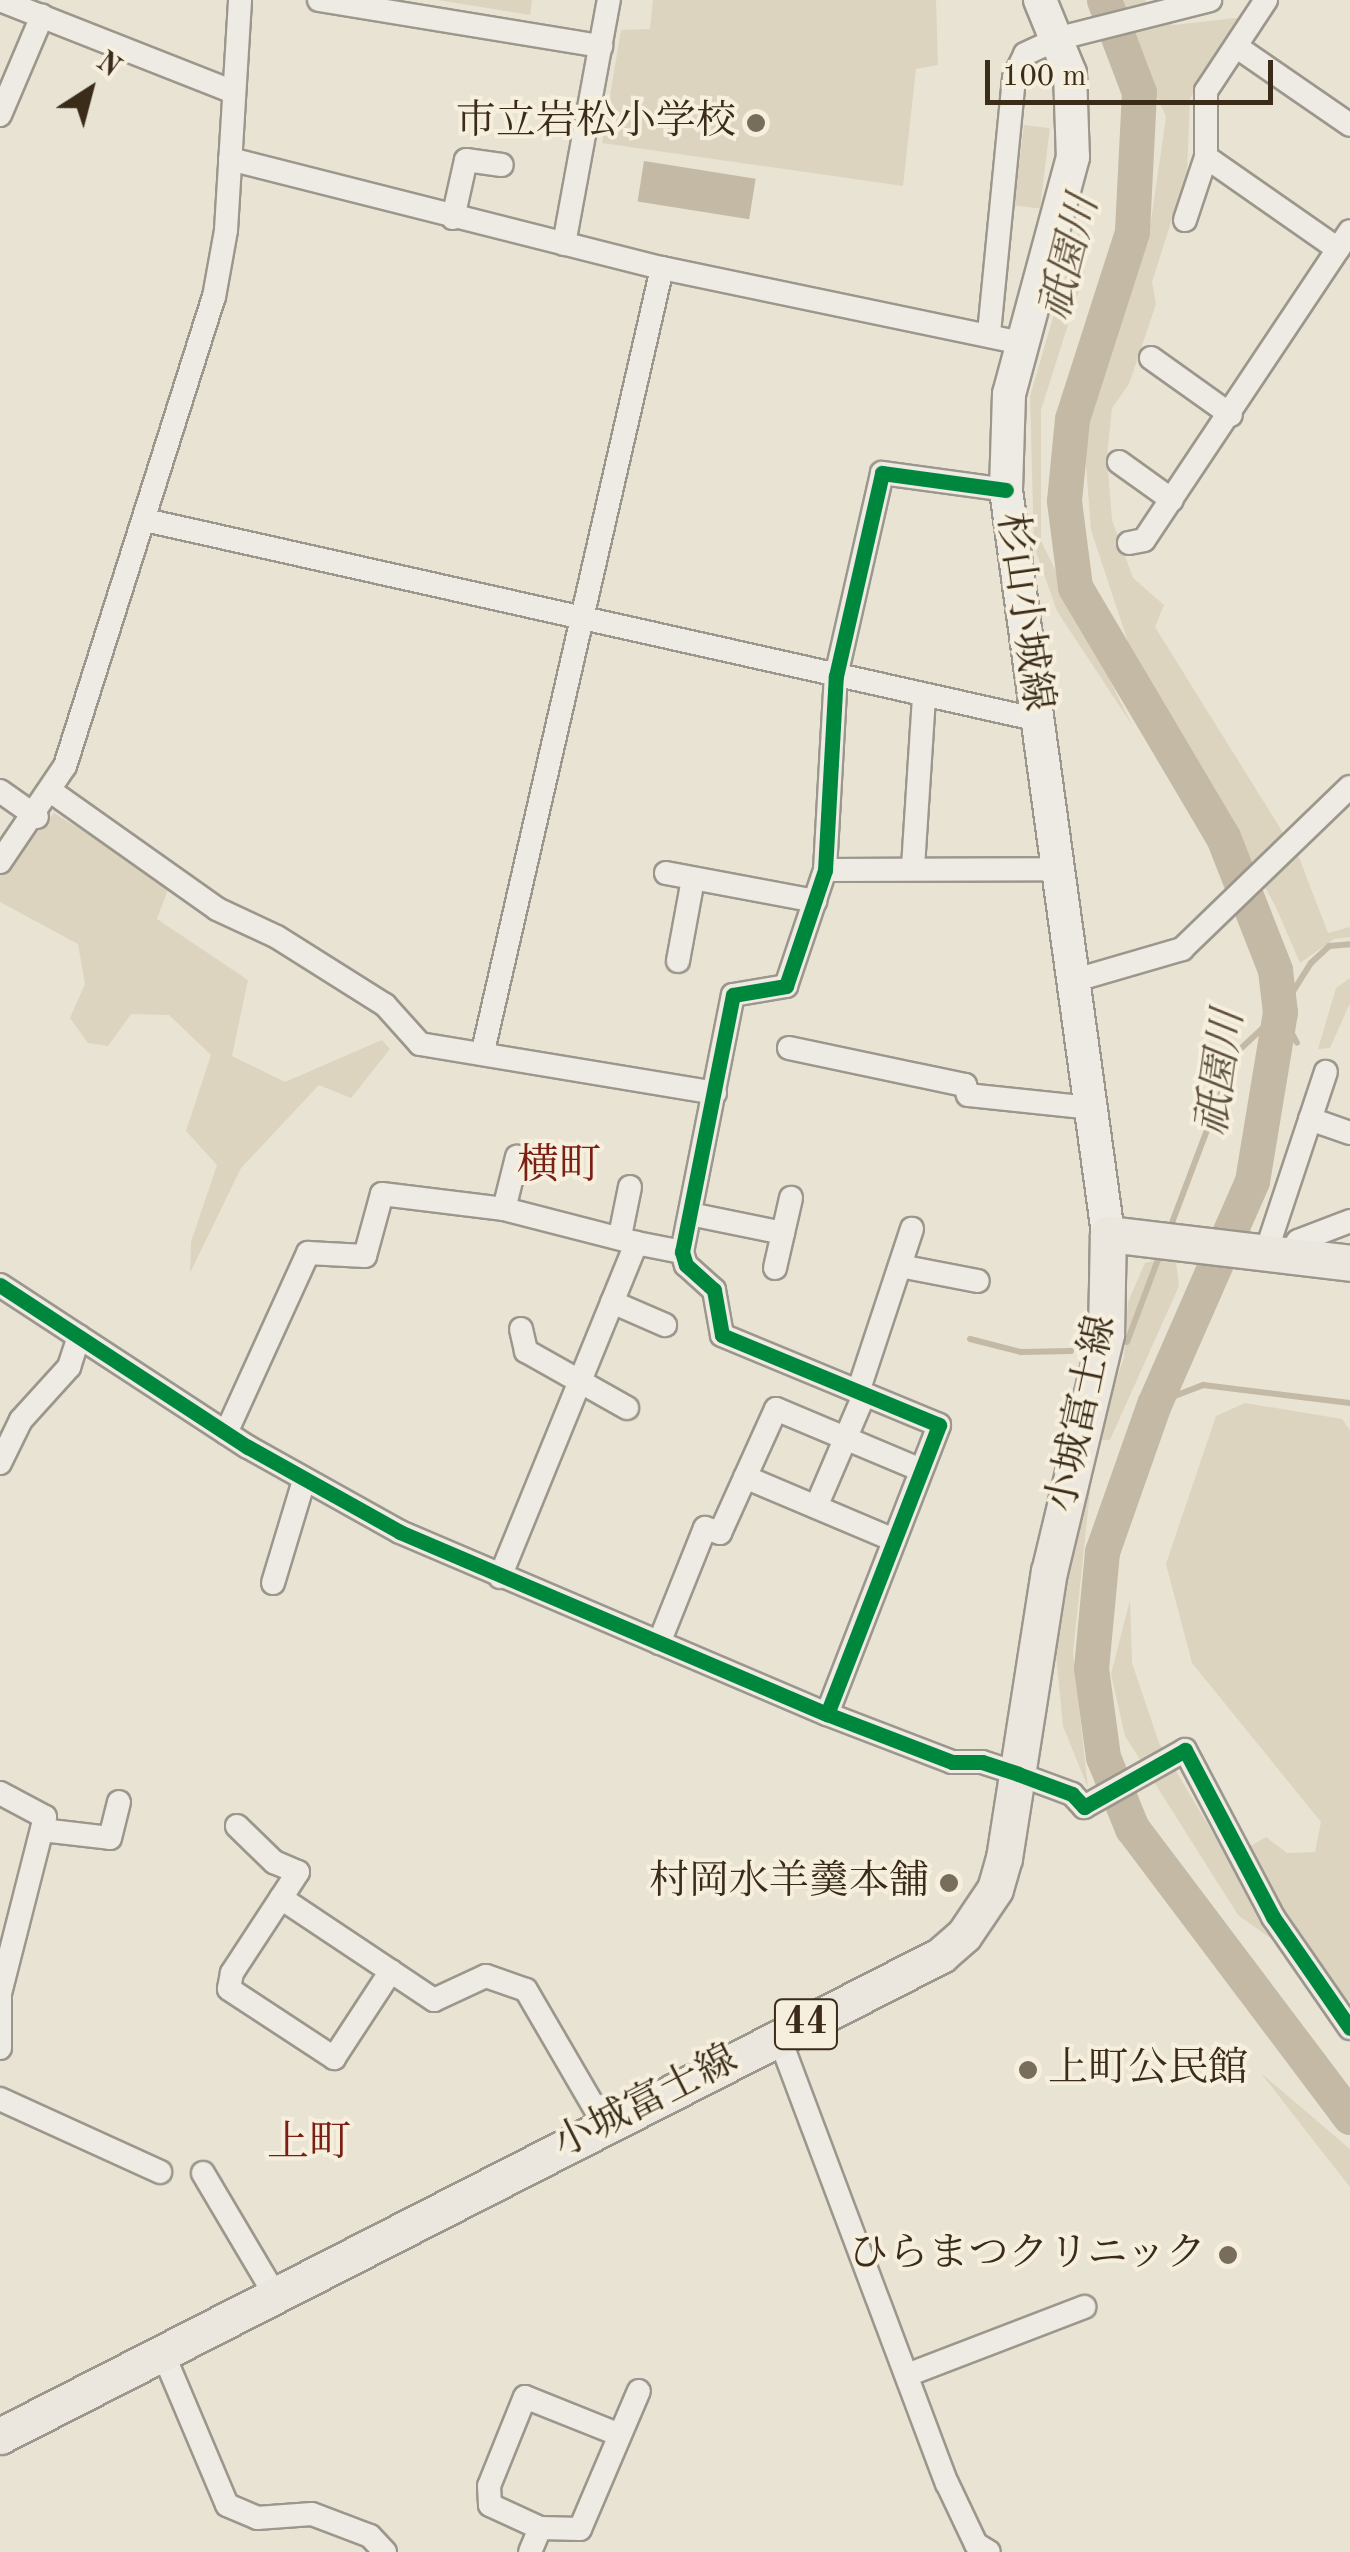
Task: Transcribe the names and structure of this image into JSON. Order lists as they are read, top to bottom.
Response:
{
  "streets": {
    "main road": ["杉山小城線", "小城富士線", "44"]
  },
  "crossings": [
    ["杉山小城線", "小城富士線"]
  ],
  "districts": ["横町", "上町"],
  "water": ["祇園川"],
  "places": [
    "市立岩松小学校",
    "村岡水羊羹本舗",
    "上町公民館",
    "ひらまつクリニック"
  ],
  "scale_bar": "100 m",
  "north": "top right"
}
